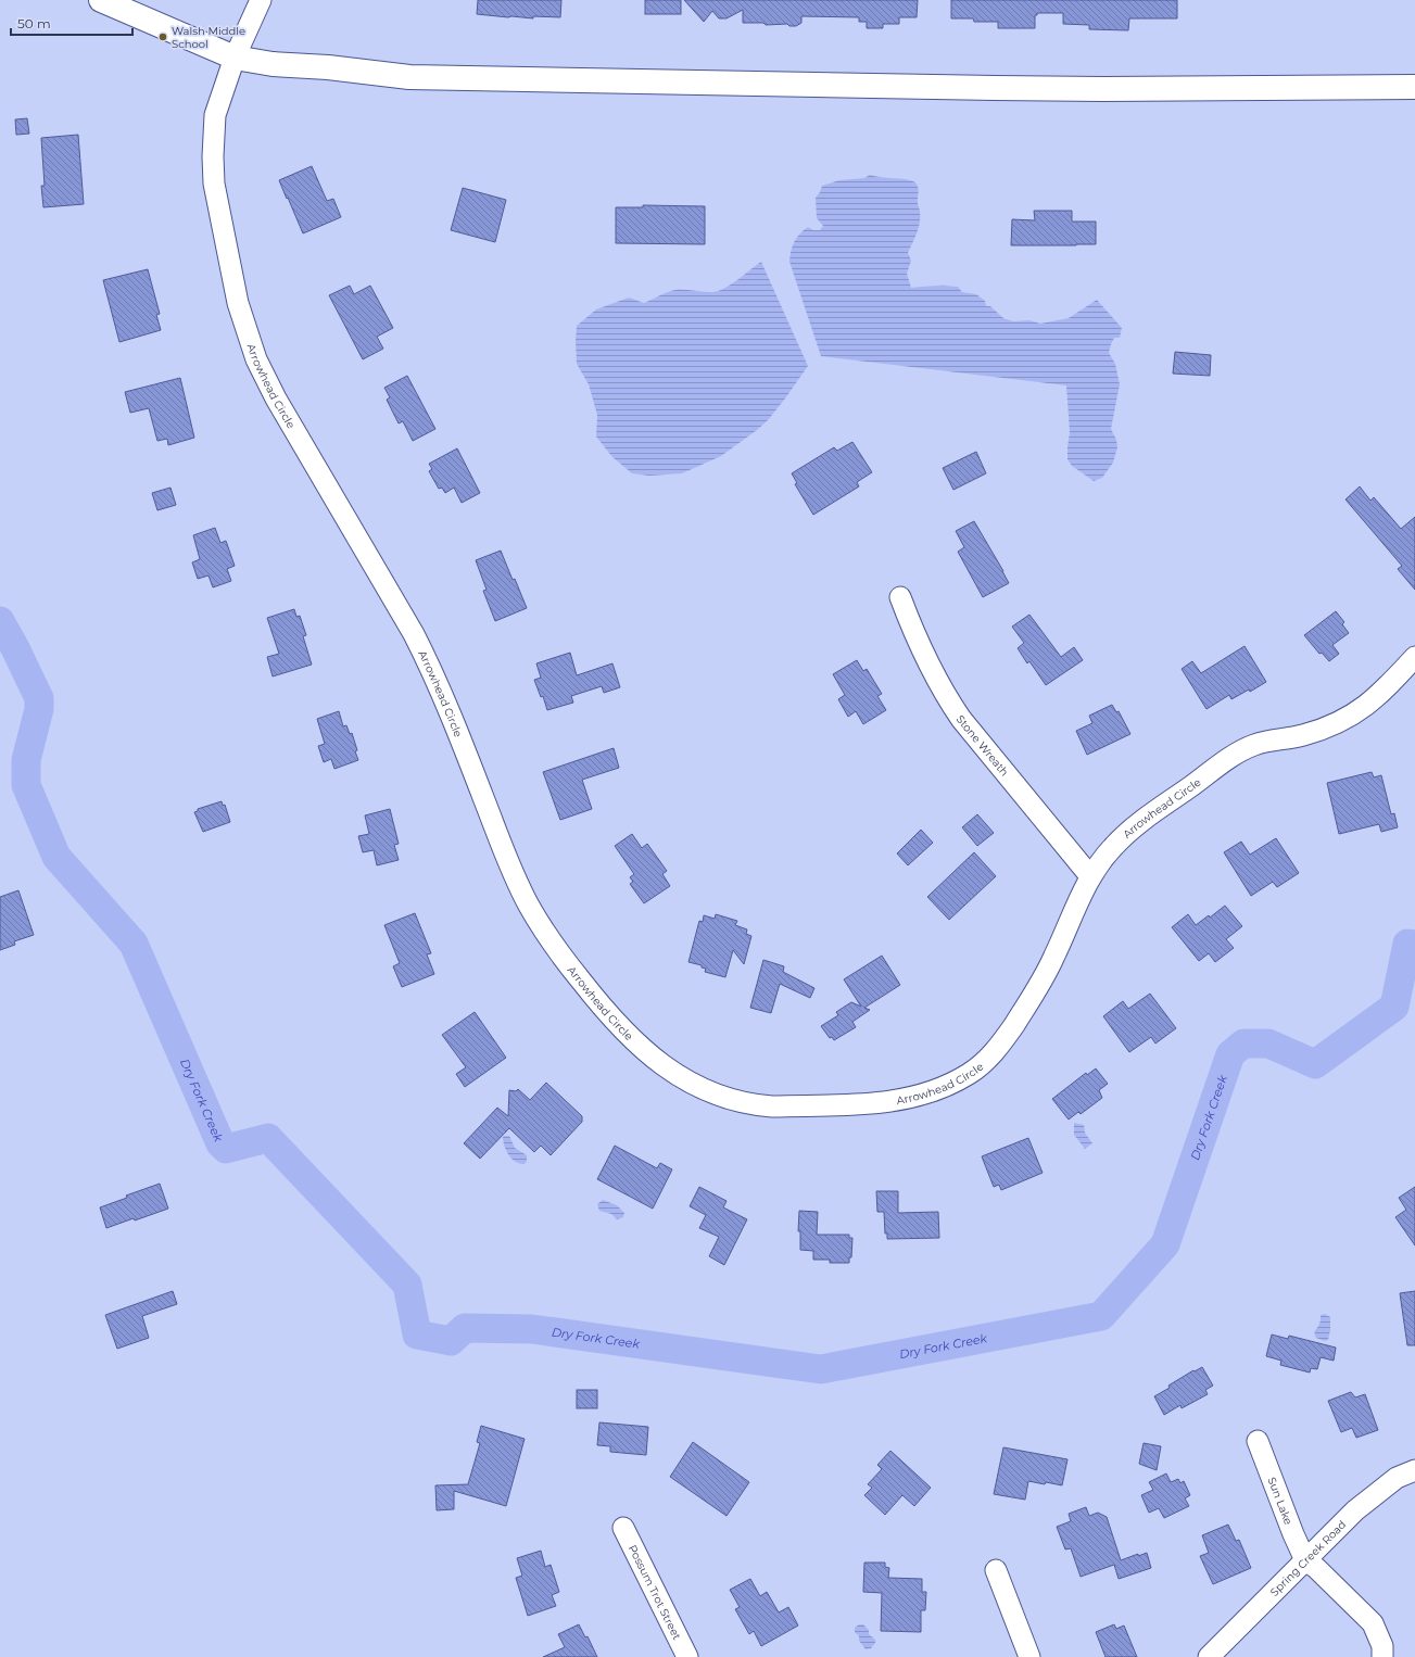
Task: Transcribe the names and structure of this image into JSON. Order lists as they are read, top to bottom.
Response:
{
  "streets": {
    "street": [
      "Arrowhead Circle",
      "Stone Wreath",
      "Sun Lake",
      "Spring Creek Road",
      "Possum Trot Street"
    ]
  },
  "crossings": [
    ["Arrowhead Circle", "Stone Wreath"],
    ["Sun Lake", "Spring Creek Road"]
  ],
  "water": ["Dry Fork Creek"],
  "places": ["Walsh Middle School"],
  "scale_bar": "50 m"
}
